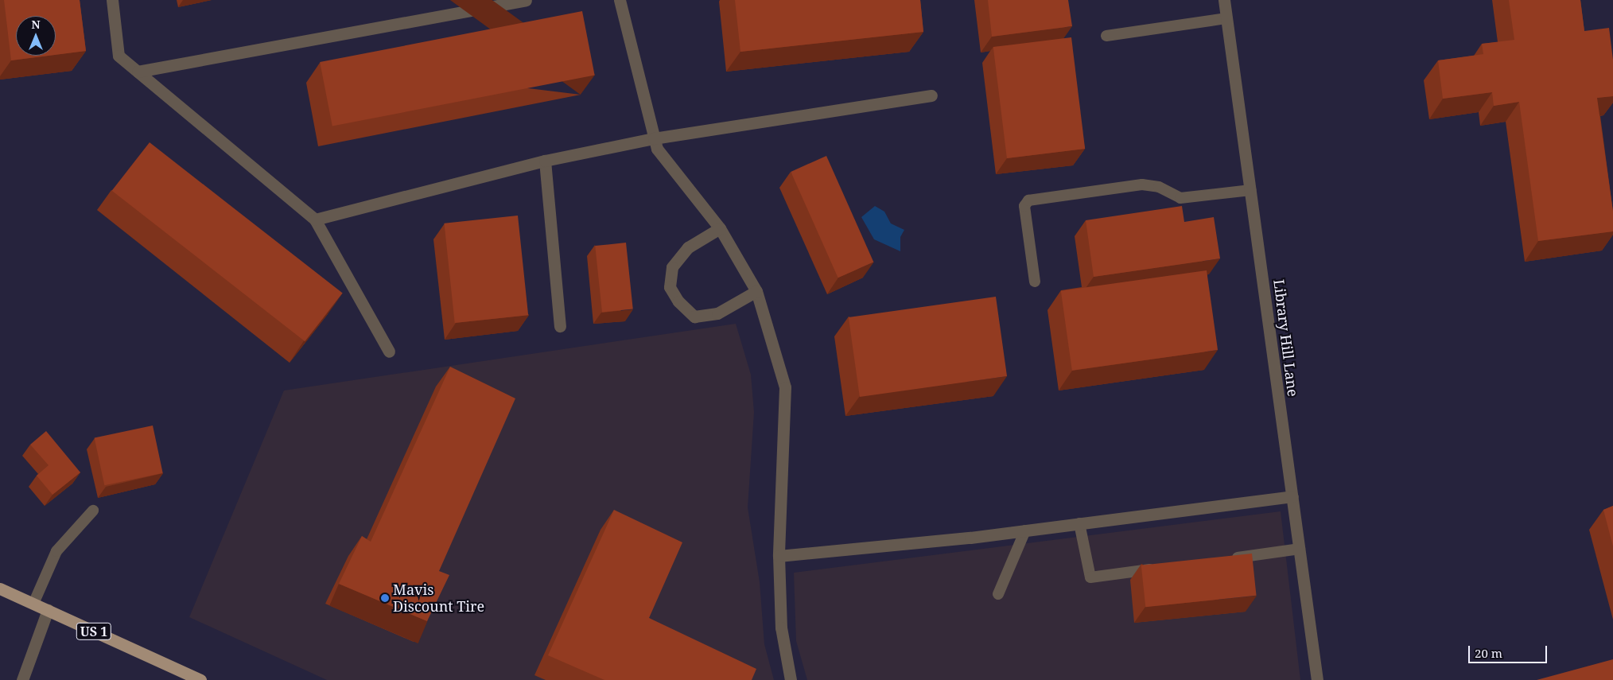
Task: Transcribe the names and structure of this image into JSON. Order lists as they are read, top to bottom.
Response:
{
  "streets": {
    "main road": ["US 1"],
    "street": ["Library Hill Lane"]
  },
  "places": ["Mavis Discount Tire"],
  "scale_bar": "20 m",
  "north": "top"
}
